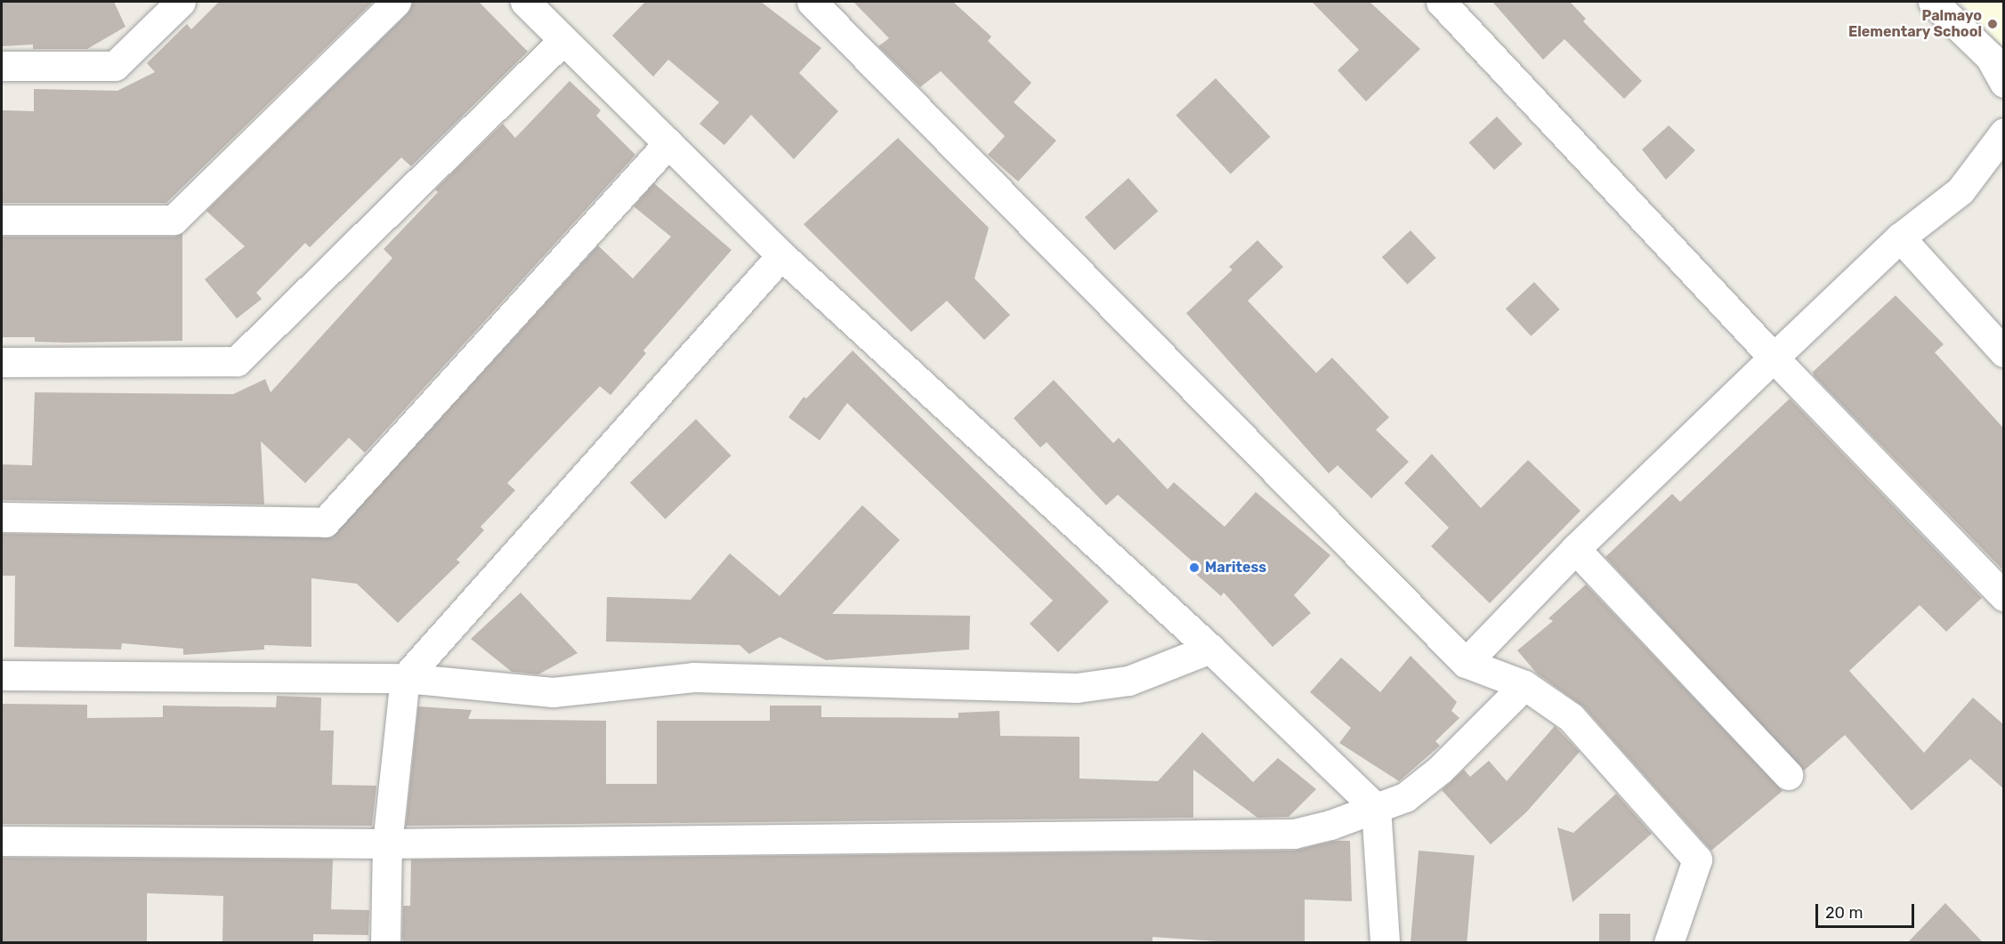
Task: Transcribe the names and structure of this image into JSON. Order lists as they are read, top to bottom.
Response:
{
  "places": ["Palmayo Elementary School", "Maritess"],
  "scale_bar": "20 m"
}
